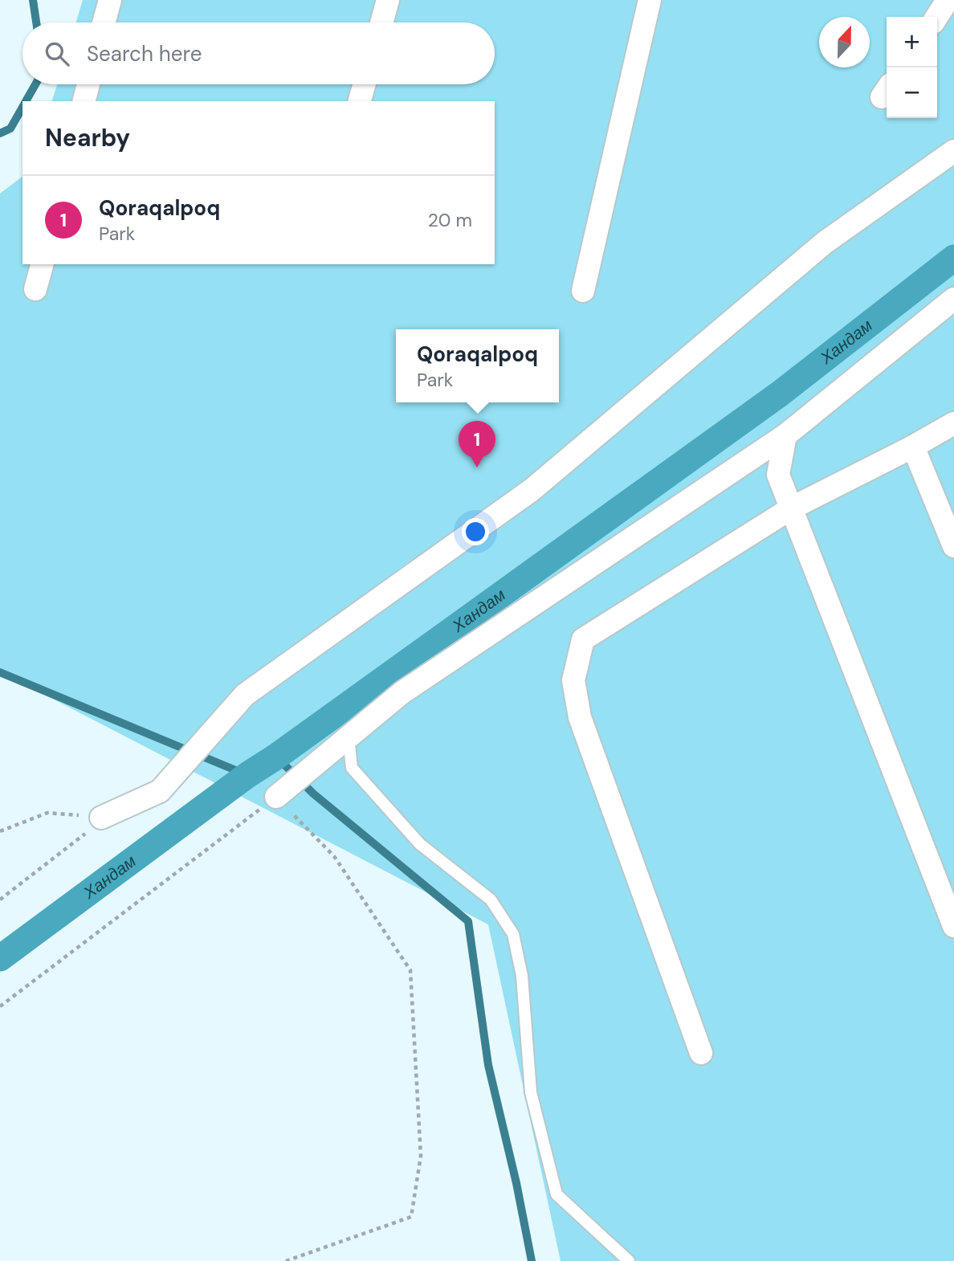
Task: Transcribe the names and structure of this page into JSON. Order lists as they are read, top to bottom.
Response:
{
  "water": ["Хандам"],
  "north": "top",
  "page": {
    "map_buttons": ["+", "−"],
    "search": "Search here",
    "heading": "Nearby",
    "list": [
      {
        "mark": "1",
        "name": "Qoraqalpoq",
        "note": "Park",
        "value": "20 m"
      }
    ],
    "popup": ["Qoraqalpoq", "Park"],
    "pins": "1"
  }
}
